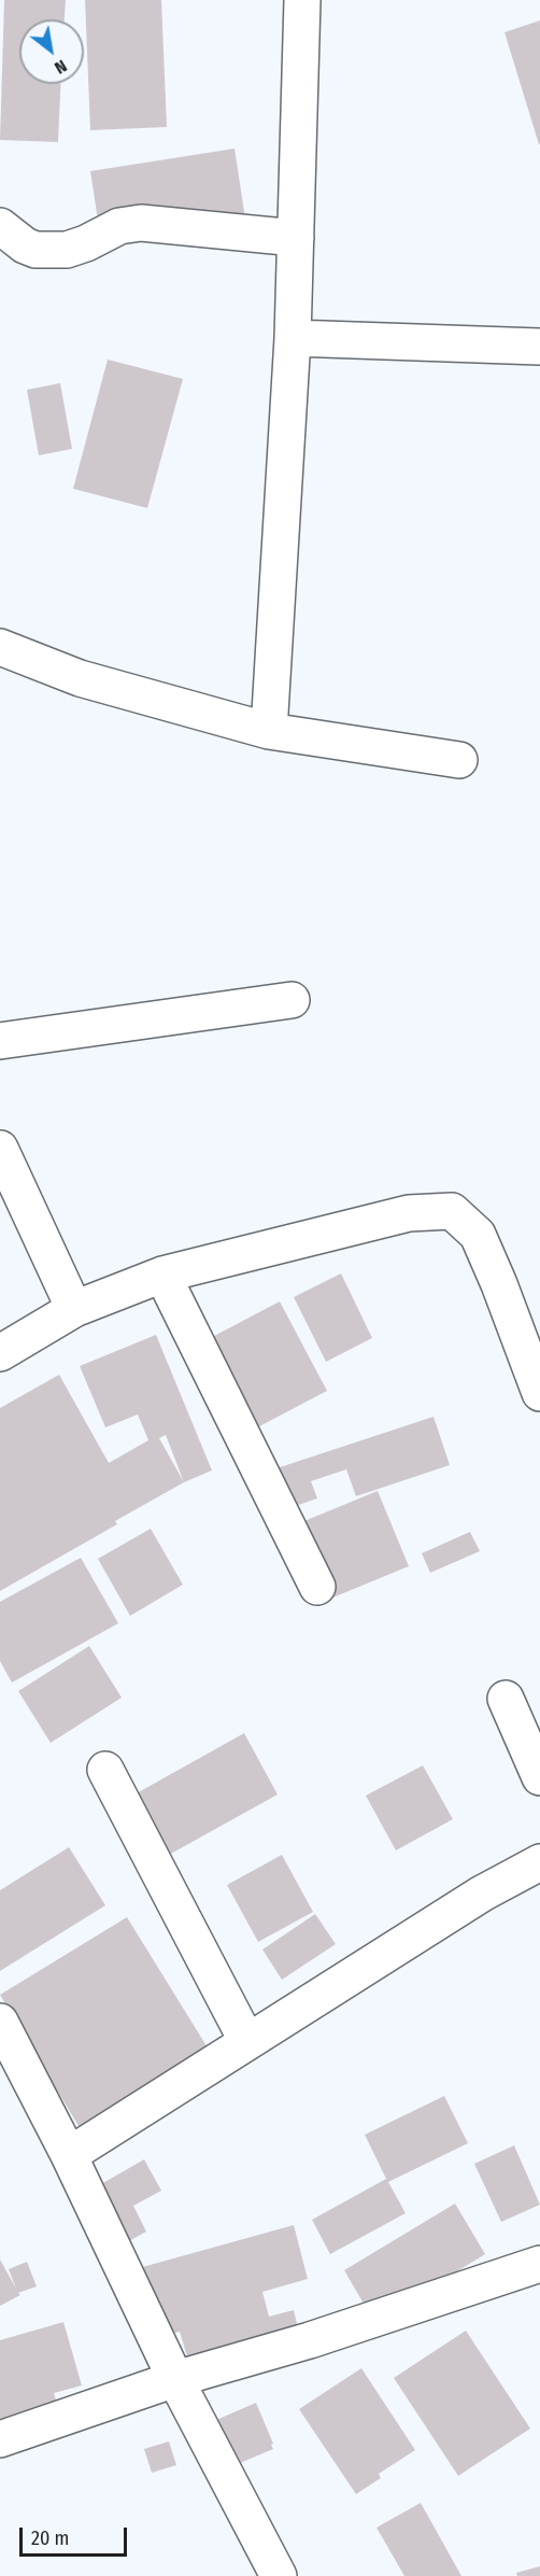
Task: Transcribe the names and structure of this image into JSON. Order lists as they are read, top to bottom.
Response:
{
  "scale_bar": "20 m",
  "north": "bottom right"
}
